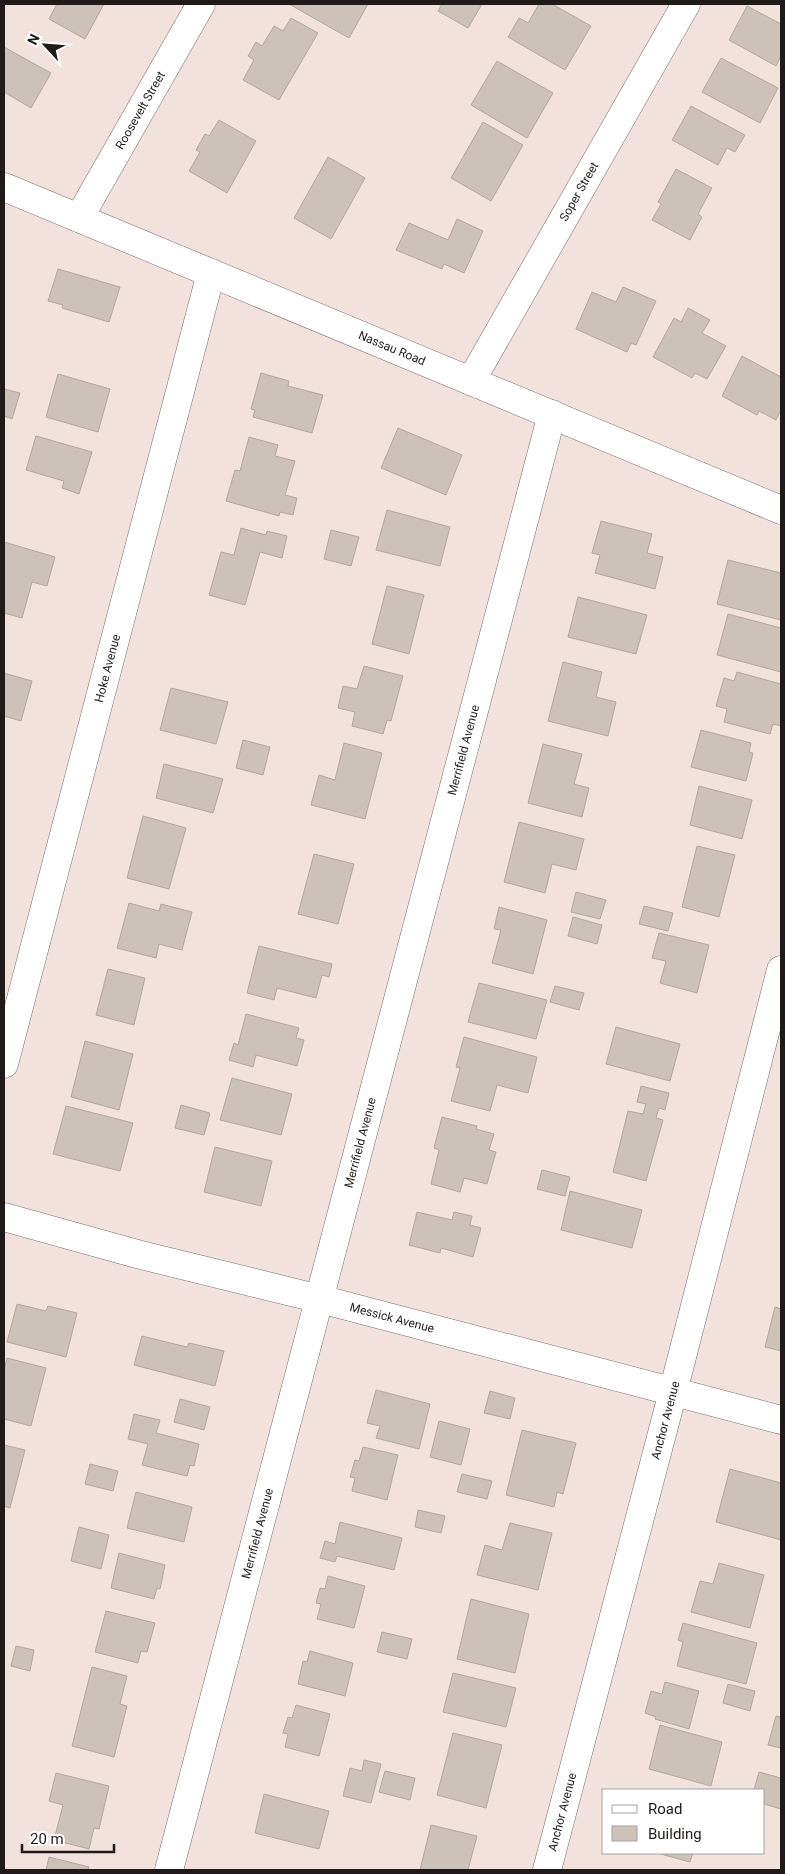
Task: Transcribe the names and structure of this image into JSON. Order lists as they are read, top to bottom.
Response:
{
  "streets": {
    "street": [
      "Roosevelt Street",
      "Soper Street",
      "Nassau Road",
      "Hoke Avenue",
      "Merrifield Avenue",
      "Messick Avenue",
      "Anchor Avenue"
    ]
  },
  "crossings": [
    ["Roosevelt Street", "Nassau Road"],
    ["Soper Street", "Nassau Road"],
    ["Nassau Road", "Hoke Avenue"],
    ["Nassau Road", "Merrifield Avenue"],
    ["Merrifield Avenue", "Messick Avenue"],
    ["Messick Avenue", "Anchor Avenue"]
  ],
  "legend": ["Road", "Building"],
  "scale_bar": "20 m",
  "north": "top left"
}
